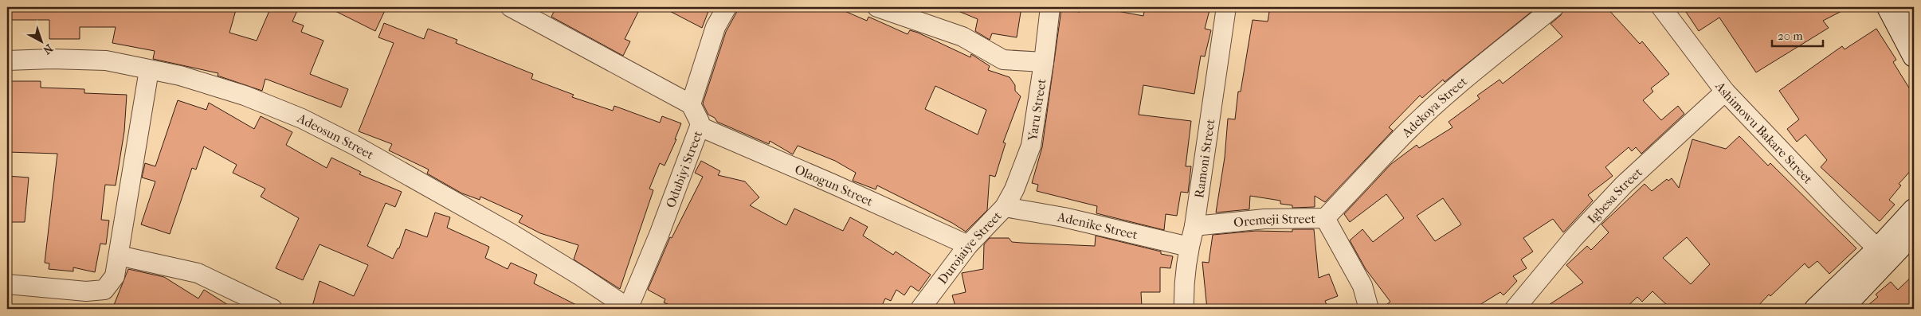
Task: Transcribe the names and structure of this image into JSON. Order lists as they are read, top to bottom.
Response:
{
  "streets": {
    "street": [
      "Adekoya Street",
      "Yaru Street",
      "Ashimowu Bakare Street",
      "Adeosun Street",
      "Ramoni Street",
      "Odubiyi Street",
      "Olaogun Street",
      "Igbesa Street",
      "Oremeji Street",
      "Adenike Street",
      "Durojaiye Street"
    ]
  },
  "crossings": [
    ["Adekoya Street", "Oremeji Street"],
    ["Yaru Street", "Adenike Street"],
    ["Yaru Street", "Durojaiye Street"],
    ["Ashimowu Bakare Street", "Igbesa Street"],
    ["Adeosun Street", "Odubiyi Street"],
    ["Ramoni Street", "Oremeji Street"],
    ["Ramoni Street", "Adenike Street"],
    ["Odubiyi Street", "Olaogun Street"],
    ["Olaogun Street", "Durojaiye Street"],
    ["Adenike Street", "Durojaiye Street"]
  ],
  "scale_bar": "20 m",
  "north": "bottom right"
}
